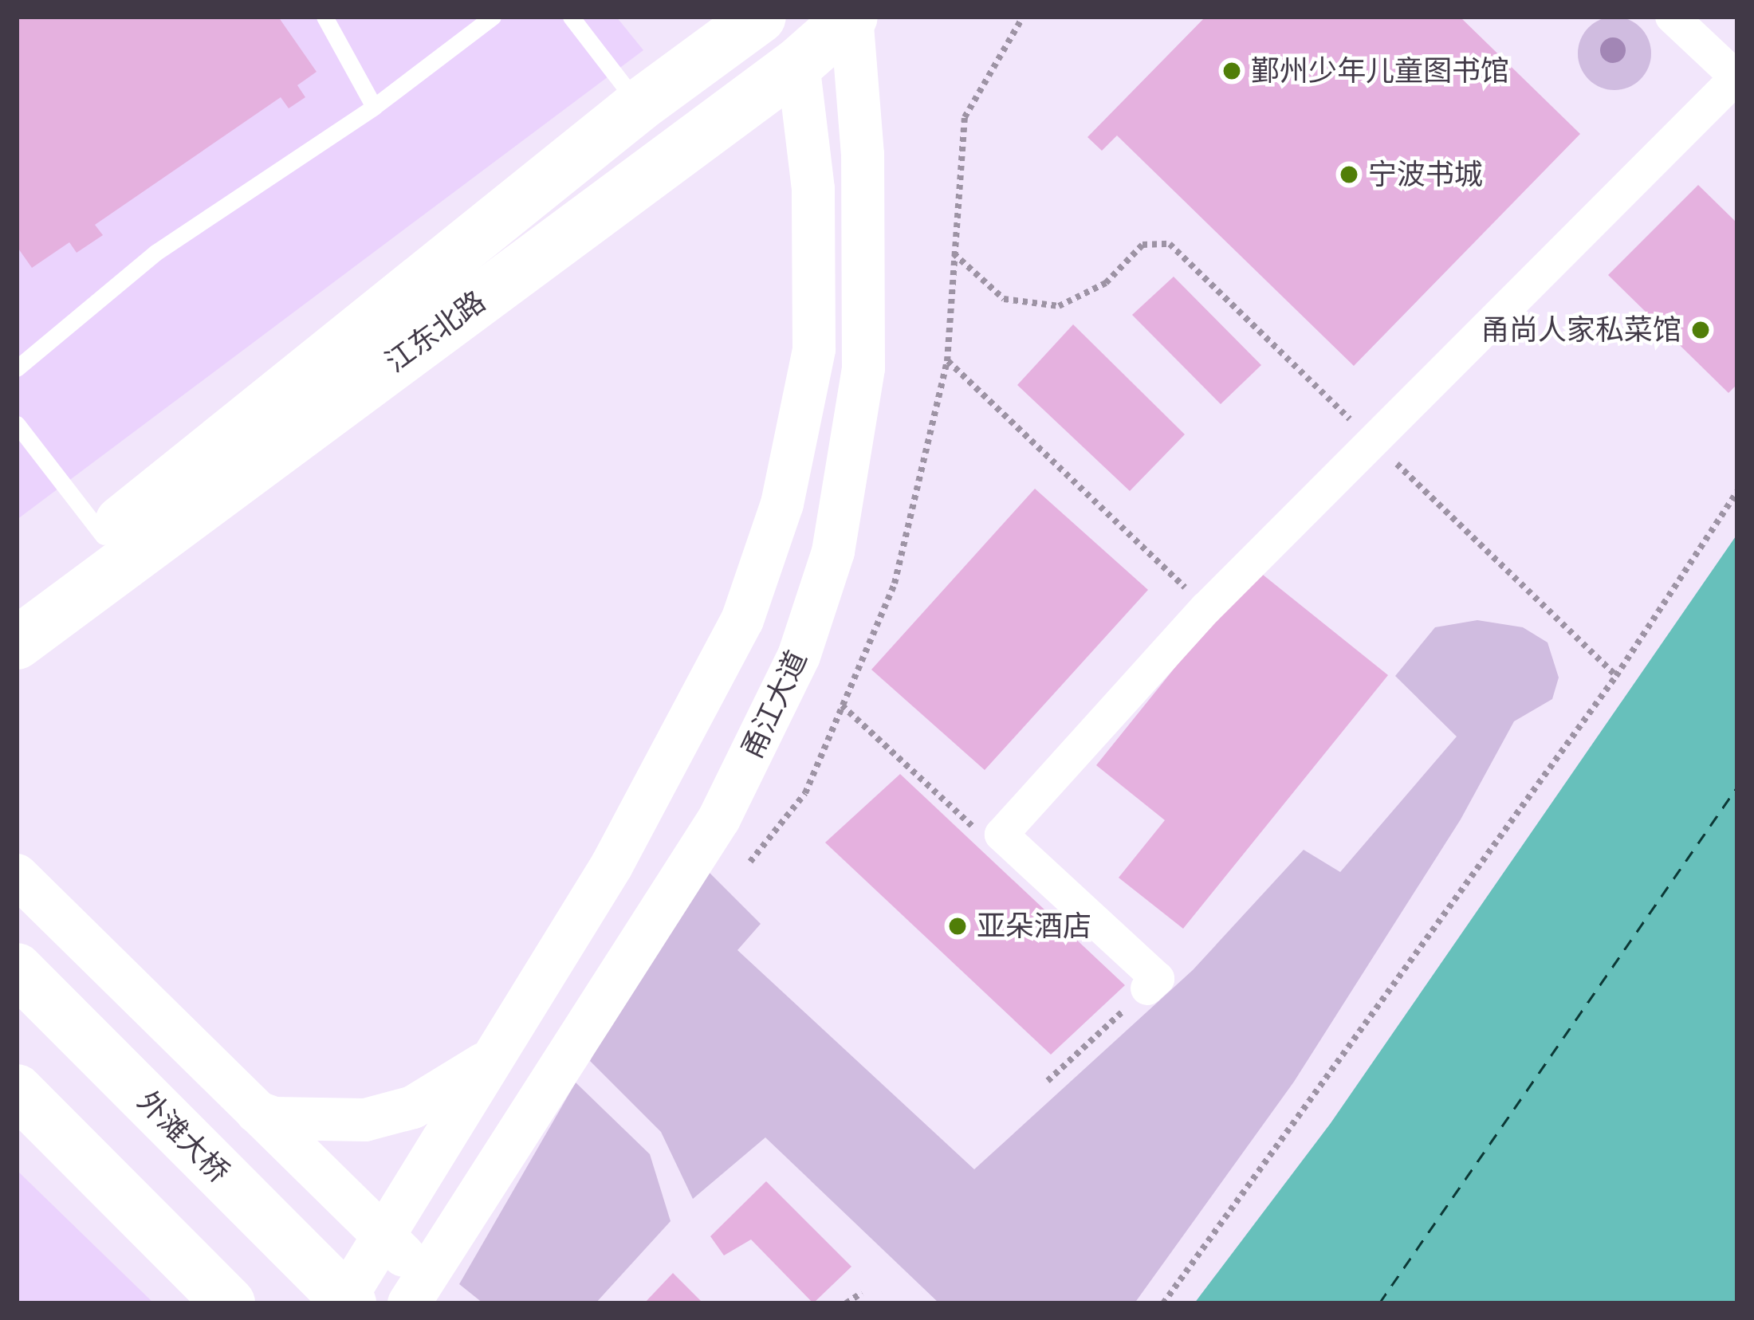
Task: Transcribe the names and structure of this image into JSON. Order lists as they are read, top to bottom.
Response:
{
  "streets": {
    "main road": ["江东北路", "外滩大桥"],
    "street": ["甬江大道"]
  },
  "crossings": [
    ["江东北路", "甬江大道"]
  ],
  "places": [
    "鄞州少年儿童图书馆",
    "宁波书城",
    "甬尚人家私菜馆",
    "亚朵酒店"
  ]
}
